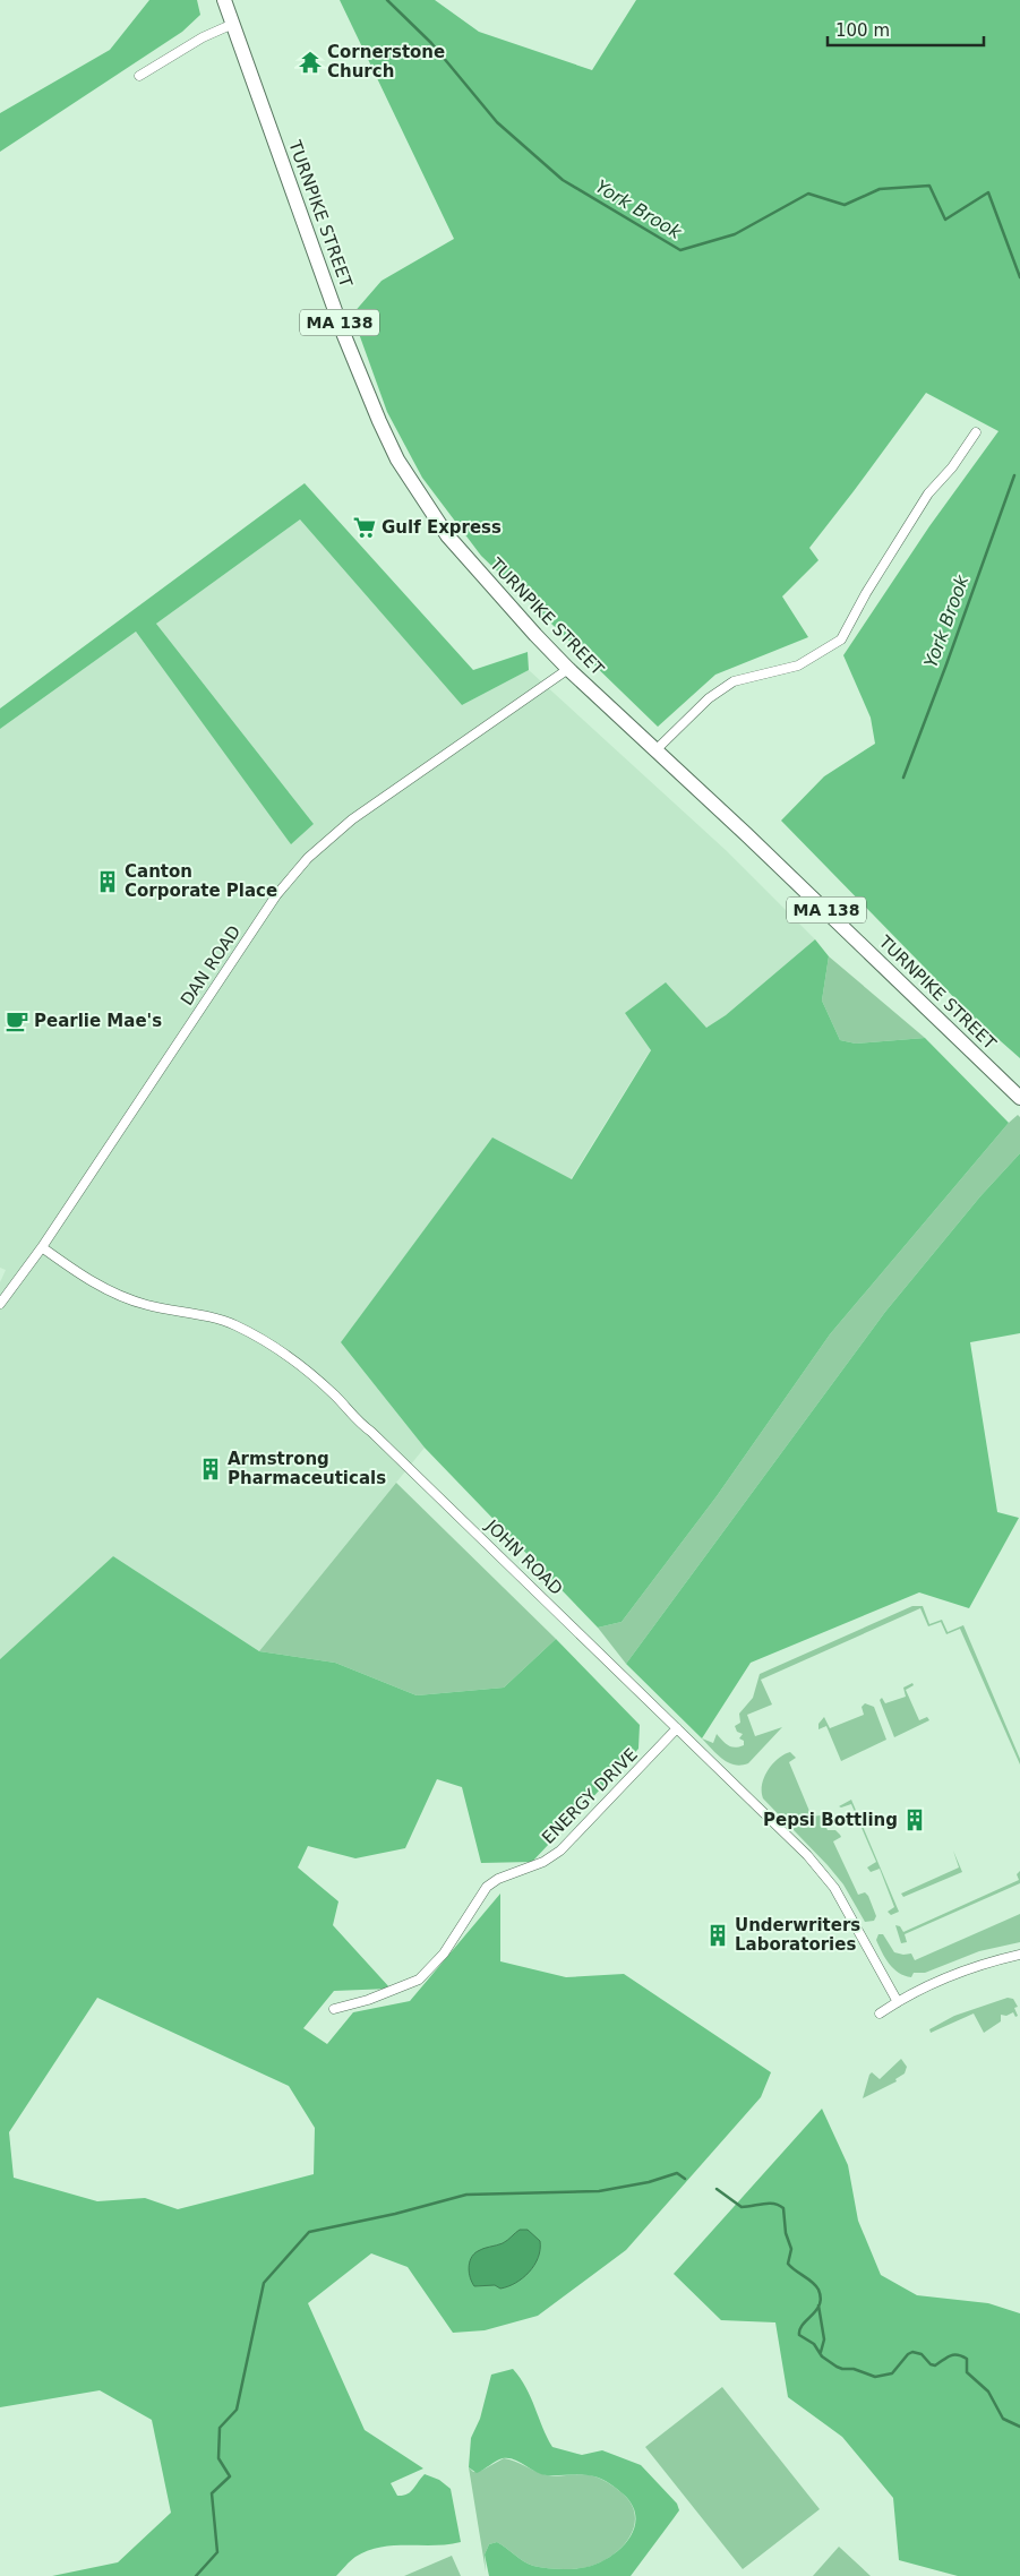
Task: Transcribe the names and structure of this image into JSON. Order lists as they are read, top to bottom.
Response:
{
  "streets": {
    "main road": ["TURNPIKE STREET", "MA 138"],
    "street": ["DAN ROAD", "JOHN ROAD", "ENERGY DRIVE"]
  },
  "crossings": [
    ["TURNPIKE STREET", "DAN ROAD"],
    ["DAN ROAD", "JOHN ROAD"],
    ["JOHN ROAD", "ENERGY DRIVE"]
  ],
  "water": ["York Brook"],
  "places": {
    "temple": ["Cornerstone Church"],
    "supermarket": ["Gulf Express"],
    "building": [
      "Canton Corporate Place",
      "Armstrong Pharmaceuticals",
      "Pepsi Bottling",
      "Underwriters Laboratories"
    ],
    "cafe": ["Pearlie Mae's"]
  },
  "scale_bar": "100 m"
}
